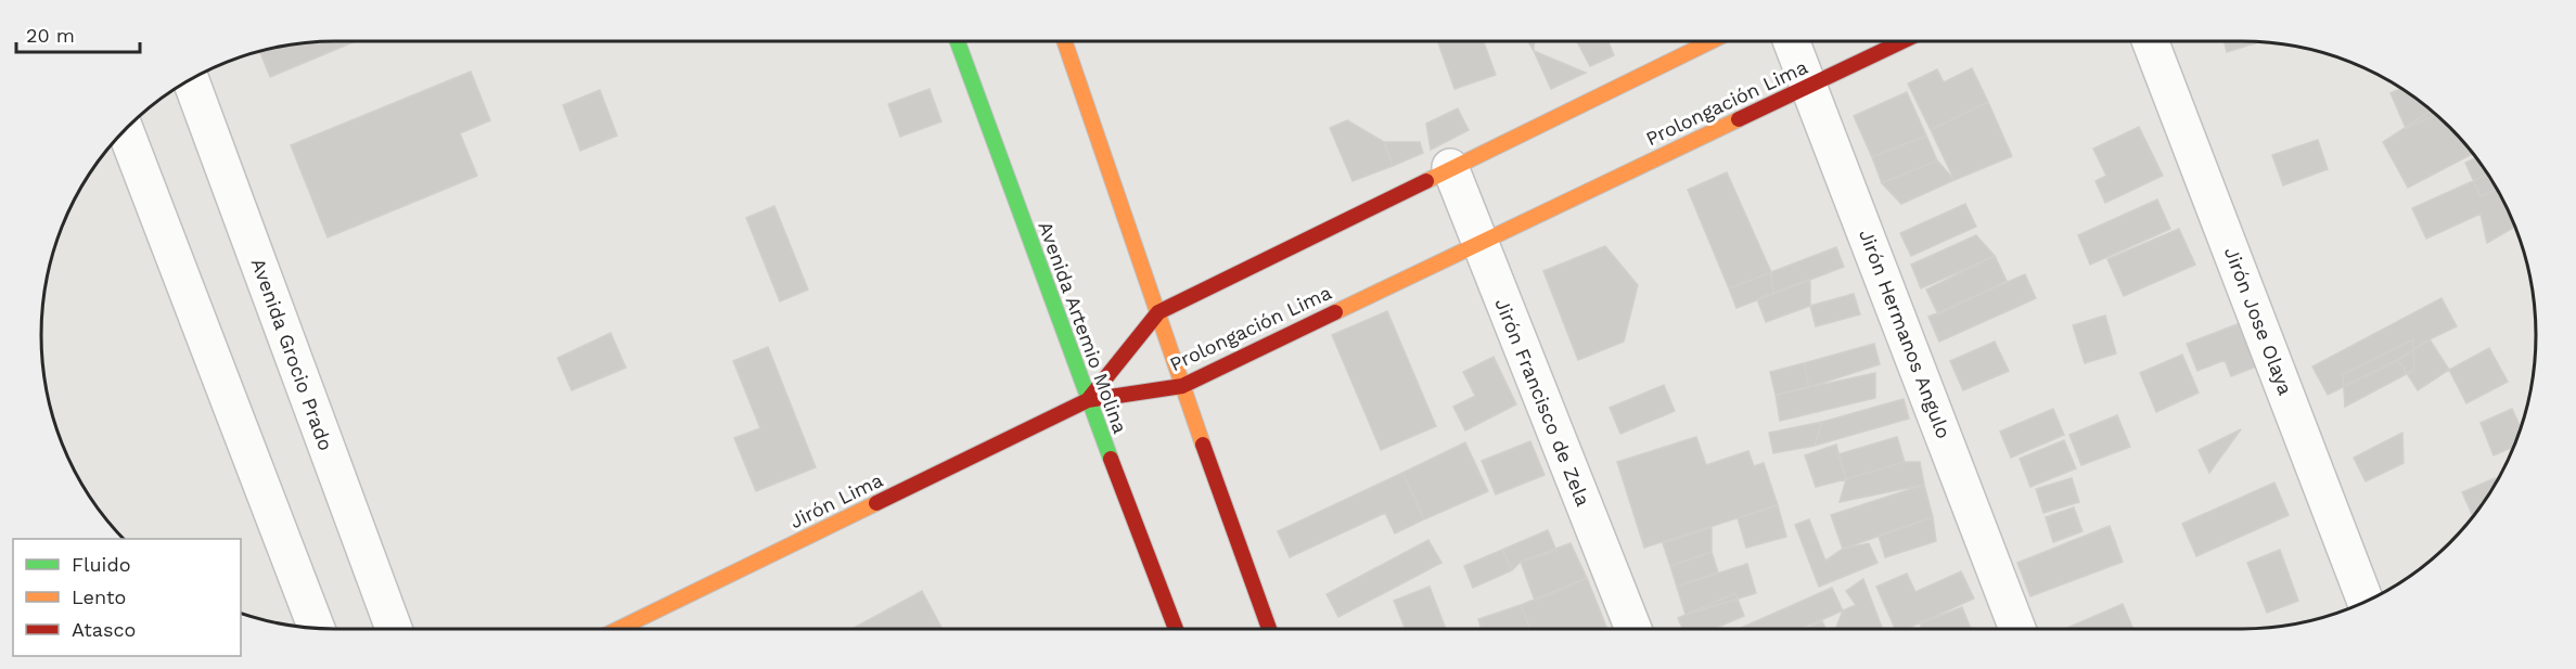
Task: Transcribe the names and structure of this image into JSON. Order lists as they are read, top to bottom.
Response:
{
  "streets": {
    "street": [
      "Prolongación Lima",
      "Jirón Jose Olaya",
      "Avenida Artemio Molina",
      "Jirón Hermanos Angulo",
      "Avenida Grocio Prado",
      "Jirón Francisco de Zela",
      "Jirón Lima"
    ]
  },
  "crossings": [
    ["Prolongación Lima", "Avenida Artemio Molina"],
    ["Prolongación Lima", "Jirón Hermanos Angulo"],
    ["Prolongación Lima", "Jirón Francisco de Zela"],
    ["Prolongación Lima", "Jirón Lima"],
    ["Avenida Artemio Molina", "Jirón Lima"]
  ],
  "legend": ["Fluido", "Lento", "Atasco"],
  "scale_bar": "20 m"
}
